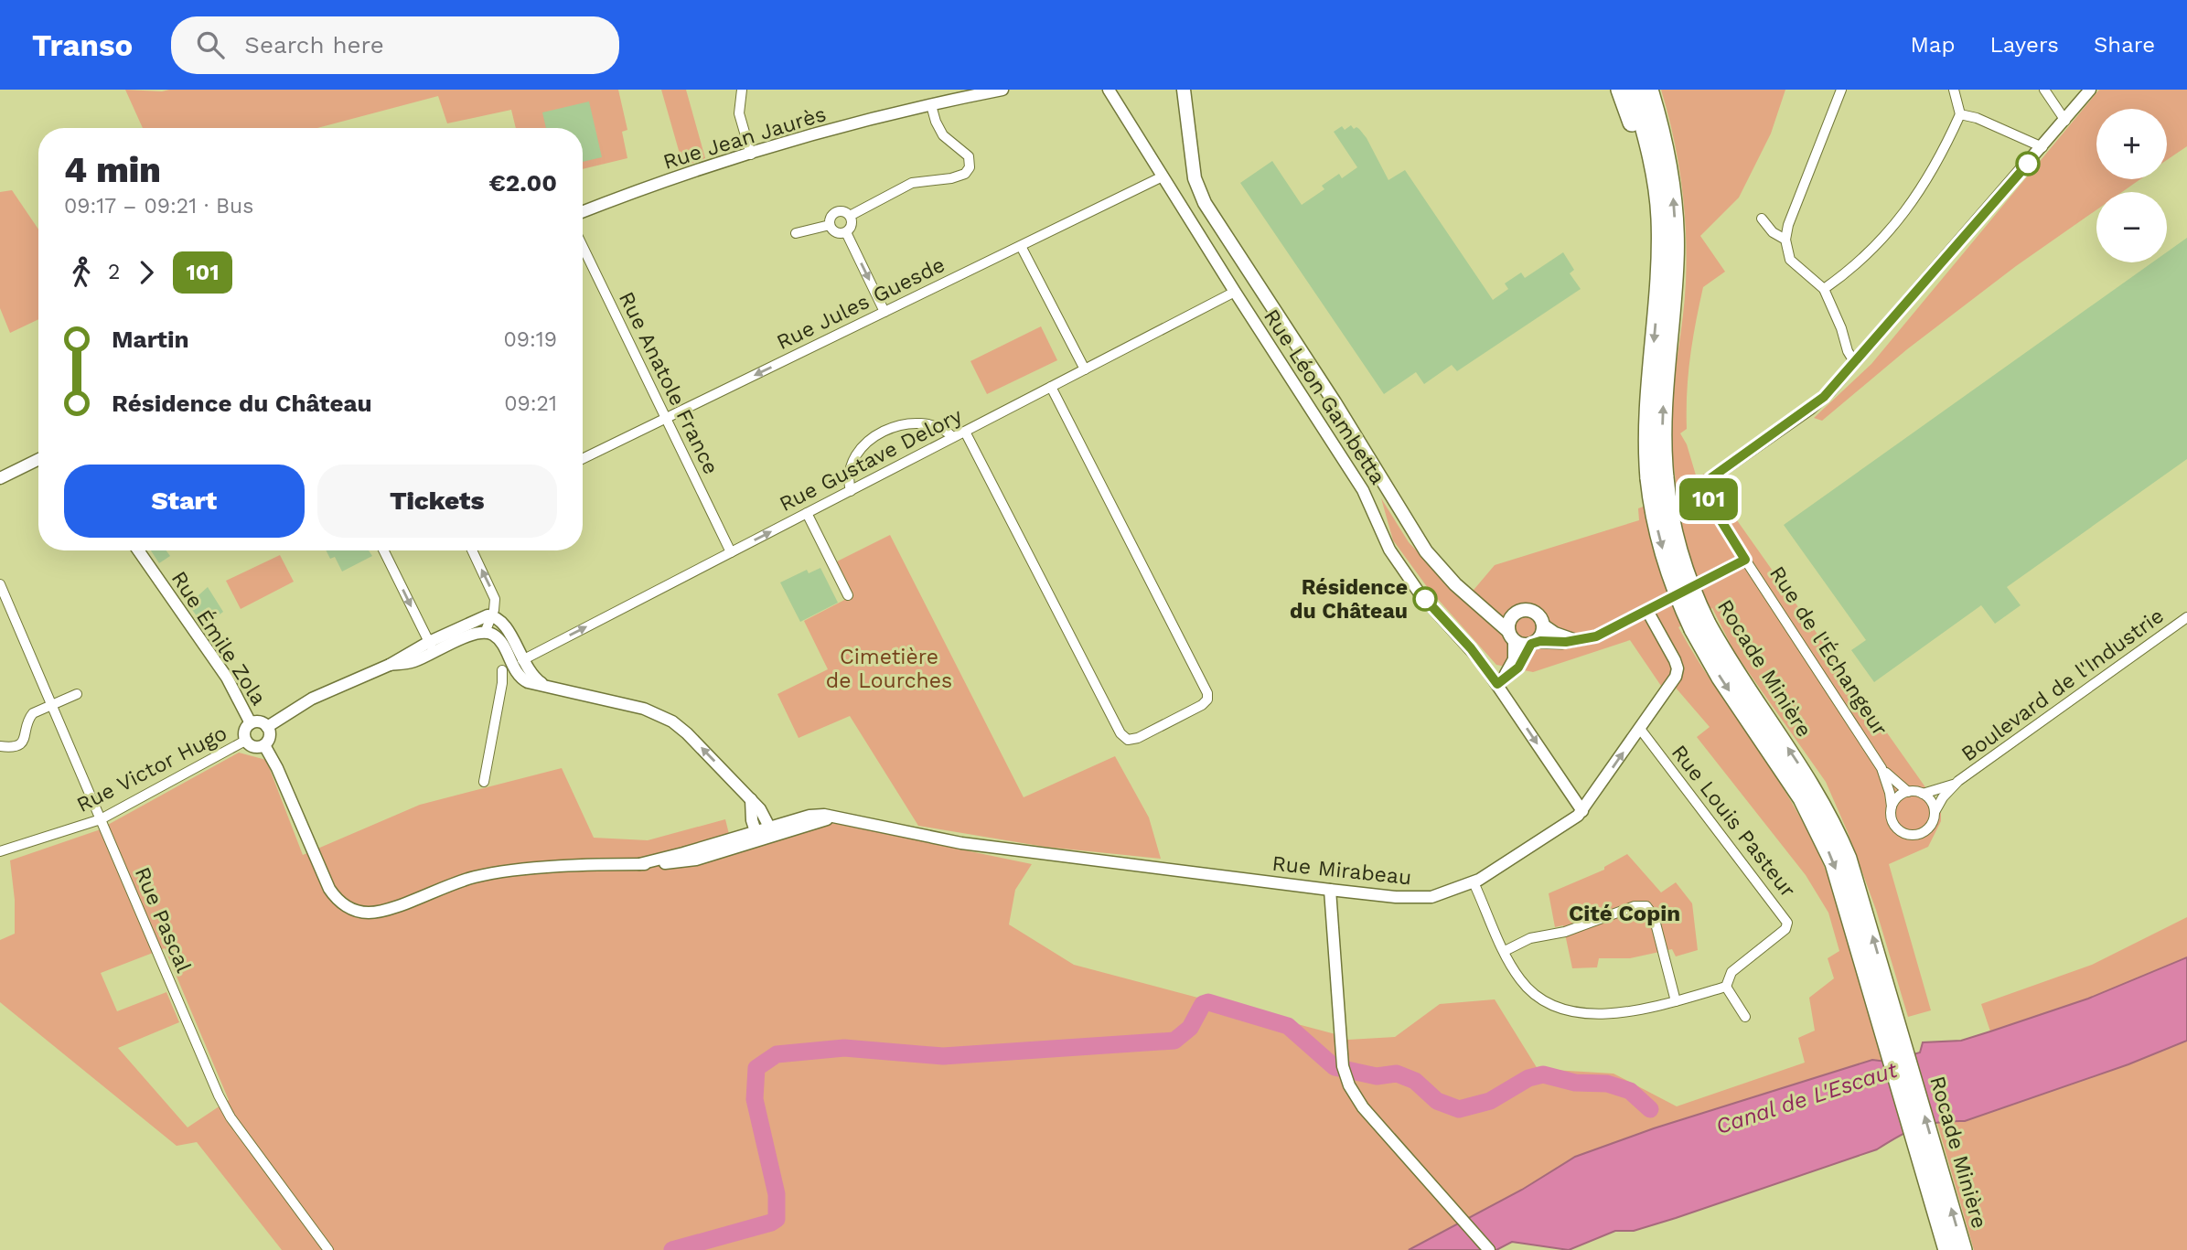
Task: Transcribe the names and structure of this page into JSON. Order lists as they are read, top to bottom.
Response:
{
  "streets": {
    "highway": ["Rocade Minière"],
    "street": [
      "Rue Jean Jaurès",
      "Rue Jules Guesde",
      "Rue Anatole France",
      "Rue Léon Gambetta",
      "Rue Gustave Delory",
      "Rue Émile Zola",
      "Rue de l'Échangeur",
      "Boulevard de l'Industrie",
      "Rue Victor Hugo",
      "Rue Louis Pasteur",
      "Rue Mirabeau",
      "Rue Pascal"
    ]
  },
  "crossings": [
    ["Rue Jules Guesde", "Rue Anatole France"],
    ["Rue Jules Guesde", "Rue Léon Gambetta"],
    ["Rue Anatole France", "Rue Gustave Delory"],
    ["Rue Léon Gambetta", "Rue Gustave Delory"],
    ["Rue Léon Gambetta", "Rue Mirabeau"],
    ["Rue Émile Zola", "Rue Victor Hugo"],
    ["Rue Émile Zola", "Rue Mirabeau"],
    ["Rue de l'Échangeur", "Boulevard de l'Industrie"],
    ["Rue Victor Hugo", "Rue Mirabeau"],
    ["Rue Victor Hugo", "Rue Pascal"],
    ["Rue Louis Pasteur", "Rue Mirabeau"]
  ],
  "one_way": ["Rue Jules Guesde", "Rue Gustave Delory"],
  "districts": ["Cité Copin"],
  "water": ["Canal de L'Escaut"],
  "parks": ["Cimetière de Lourches"],
  "places": ["Résidence du Château"],
  "lines": ["bus line 101"],
  "page": {
    "header": "Transo",
    "search": "Search here",
    "nav": ["Map", "Layers", "Share"],
    "on_map": "101",
    "map_buttons": ["+", "−"],
    "heading": ["4 min", "09:17 – 09:21 · Bus", "€2.00"],
    "legs": ["2", "101"],
    "list": [
      {
        "name": "Martin",
        "value": "09:19"
      },
      {
        "name": "Résidence du Château",
        "value": "09:21"
      }
    ],
    "buttons": ["Start", "Tickets"]
  }
}
